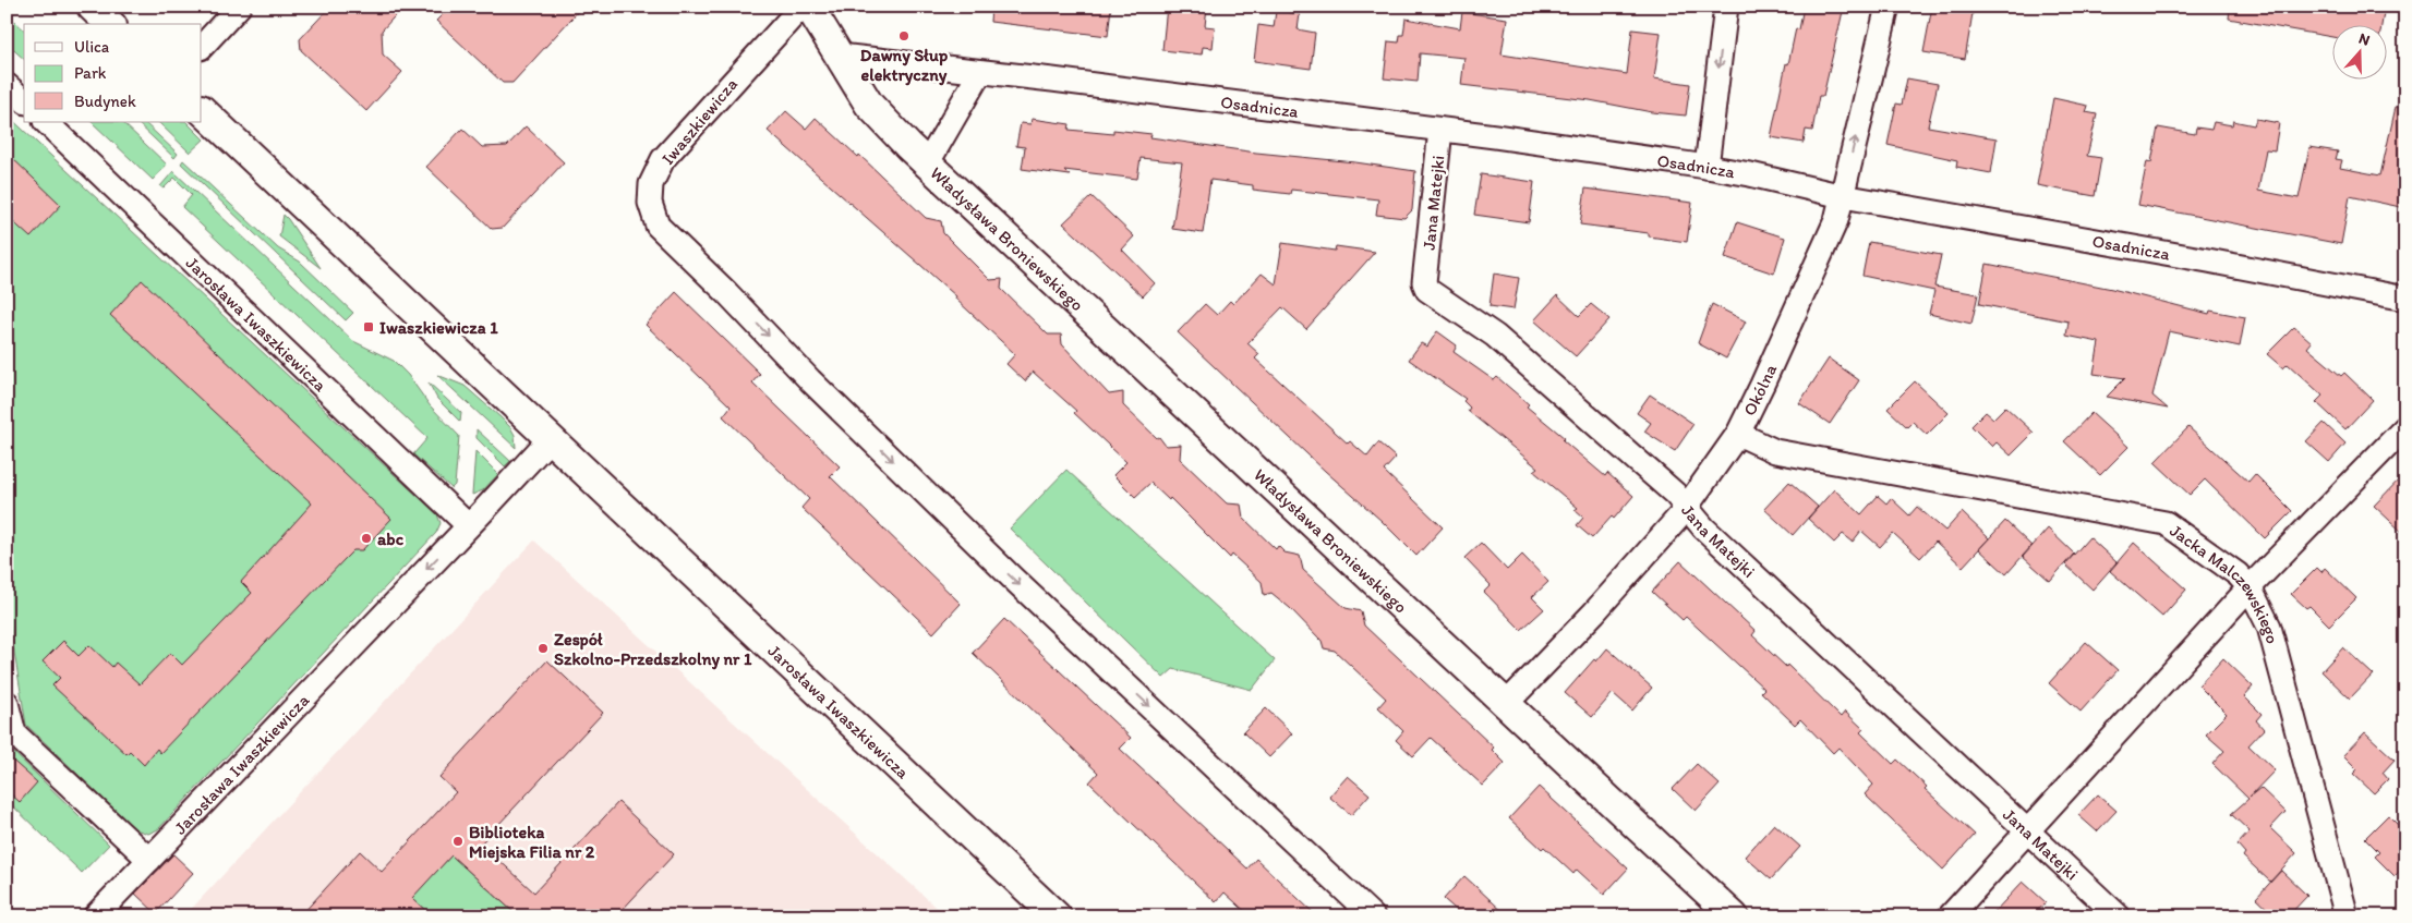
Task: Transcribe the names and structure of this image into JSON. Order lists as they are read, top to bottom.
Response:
{
  "streets": {
    "street": [
      "Osadnicza",
      "Iwaszkiewicza",
      "Jana Matejki",
      "Władysława Broniewskiego",
      "Jarosława Iwaszkiewicza",
      "Okólna",
      "Jacka Malczewskiego"
    ]
  },
  "crossings": [
    ["Osadnicza", "Jana Matejki"],
    ["Osadnicza", "Władysława Broniewskiego"],
    ["Osadnicza", "Okólna"],
    ["Jana Matejki", "Okólna"],
    ["Władysława Broniewskiego", "Okólna"],
    ["Okólna", "Jacka Malczewskiego"]
  ],
  "one_way": ["Iwaszkiewicza"],
  "places": {
    "other": [
      "Dawny Słup elektryczny",
      "abc",
      "Zespół Szkolno-Przedszkolny nr 1",
      "Biblioteka Miejska Filia nr 2"
    ],
    "transit": ["Iwaszkiewicza 1"]
  },
  "legend": ["Ulica", "Park", "Budynek"],
  "north": "top"
}
